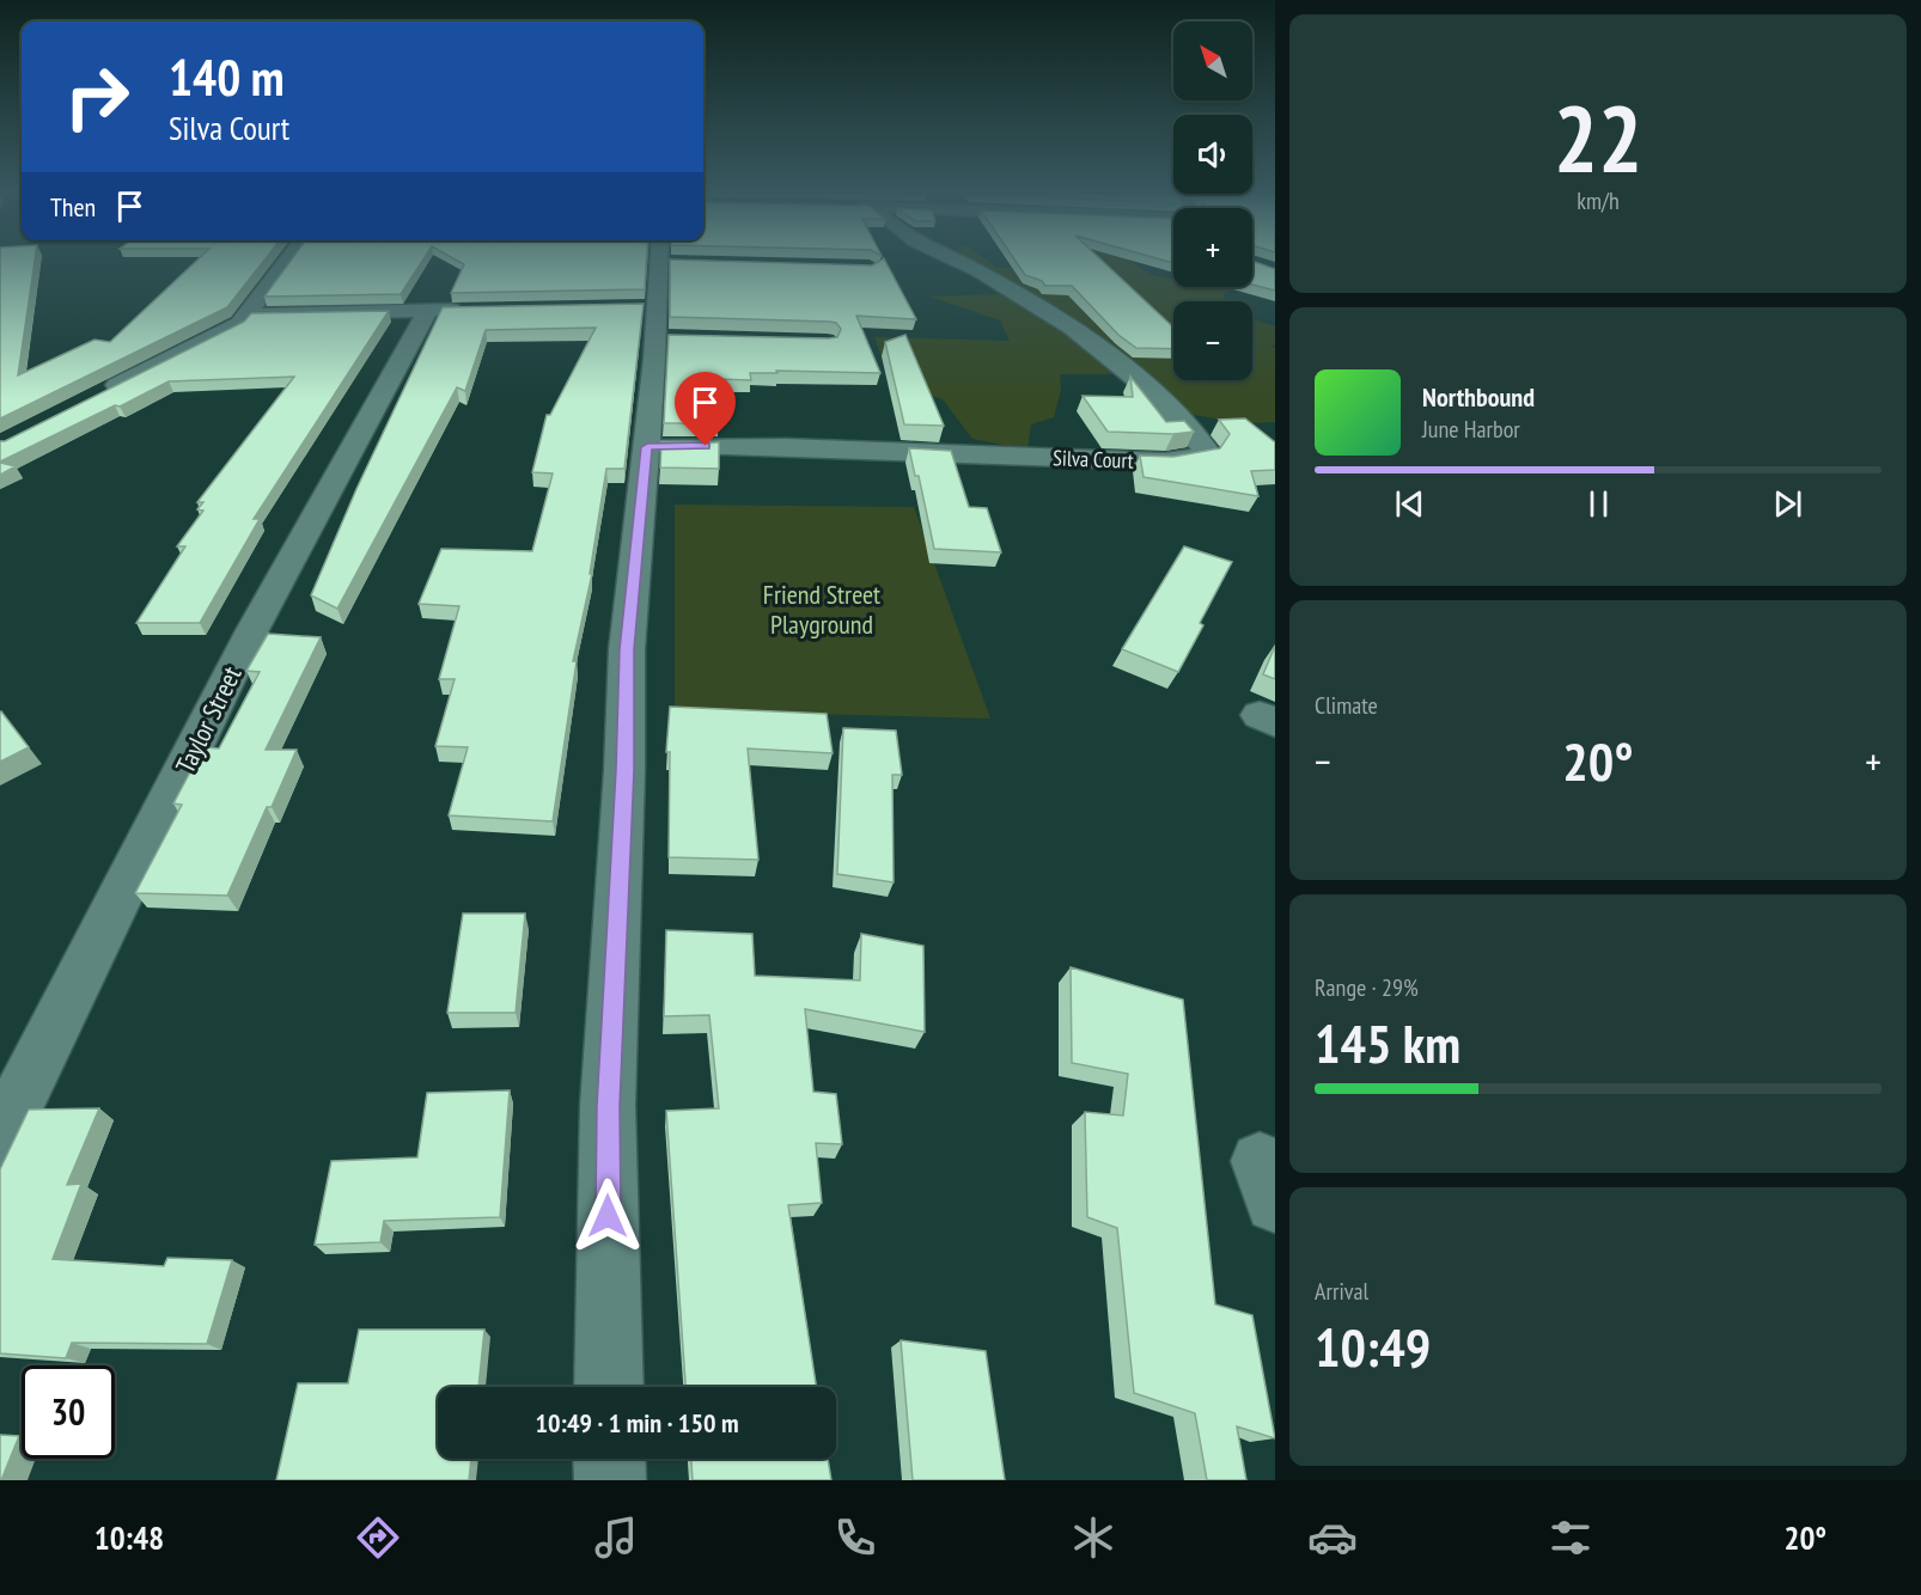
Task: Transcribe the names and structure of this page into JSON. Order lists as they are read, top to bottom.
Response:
{
  "streets": {
    "street": ["Silva Court", "Taylor Street"]
  },
  "parks": ["Friend Street Playground"],
  "north": "top left",
  "page": {
    "tile": [
      ["22", "km/h"],
      "Climate",
      ["Range · 29%", "145 km"],
      ["Arrival", "10:49"]
    ],
    "map_buttons": ["+", "−"],
    "turn": ["140 m", "Silva Court"],
    "then": "Then",
    "song": ["Northbound", "June Harbor"],
    "heat": ["−", "20°", "+"],
    "limit": "30",
    "trip": "10:49 · 1 min · 150 m",
    "tabs": ["10:48", "20°"]
  }
}
